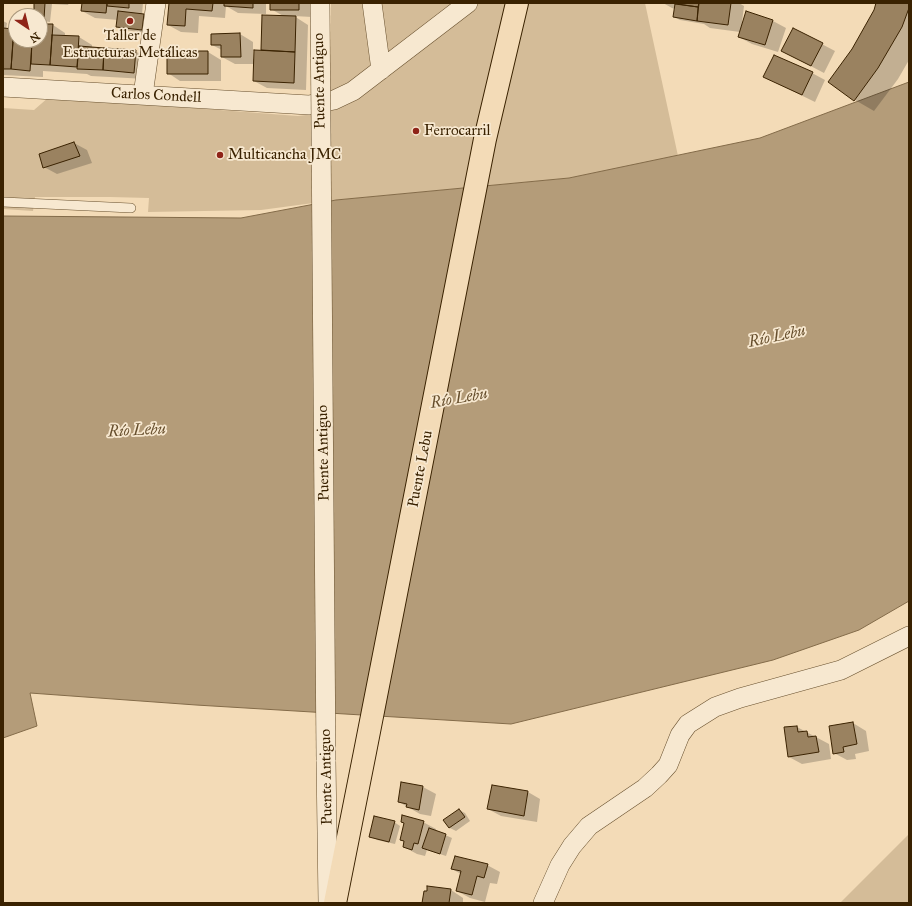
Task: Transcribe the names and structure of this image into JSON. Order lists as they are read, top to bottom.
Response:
{
  "streets": {
    "main road": ["Puente Lebu"],
    "street": ["Puente Antiguo", "Carlos Condell"]
  },
  "water": ["Río Lebu"],
  "places": ["Taller de Estructuras Metálicas", "Ferrocarril", "Multicancha JMC"],
  "north": "bottom right"
}
